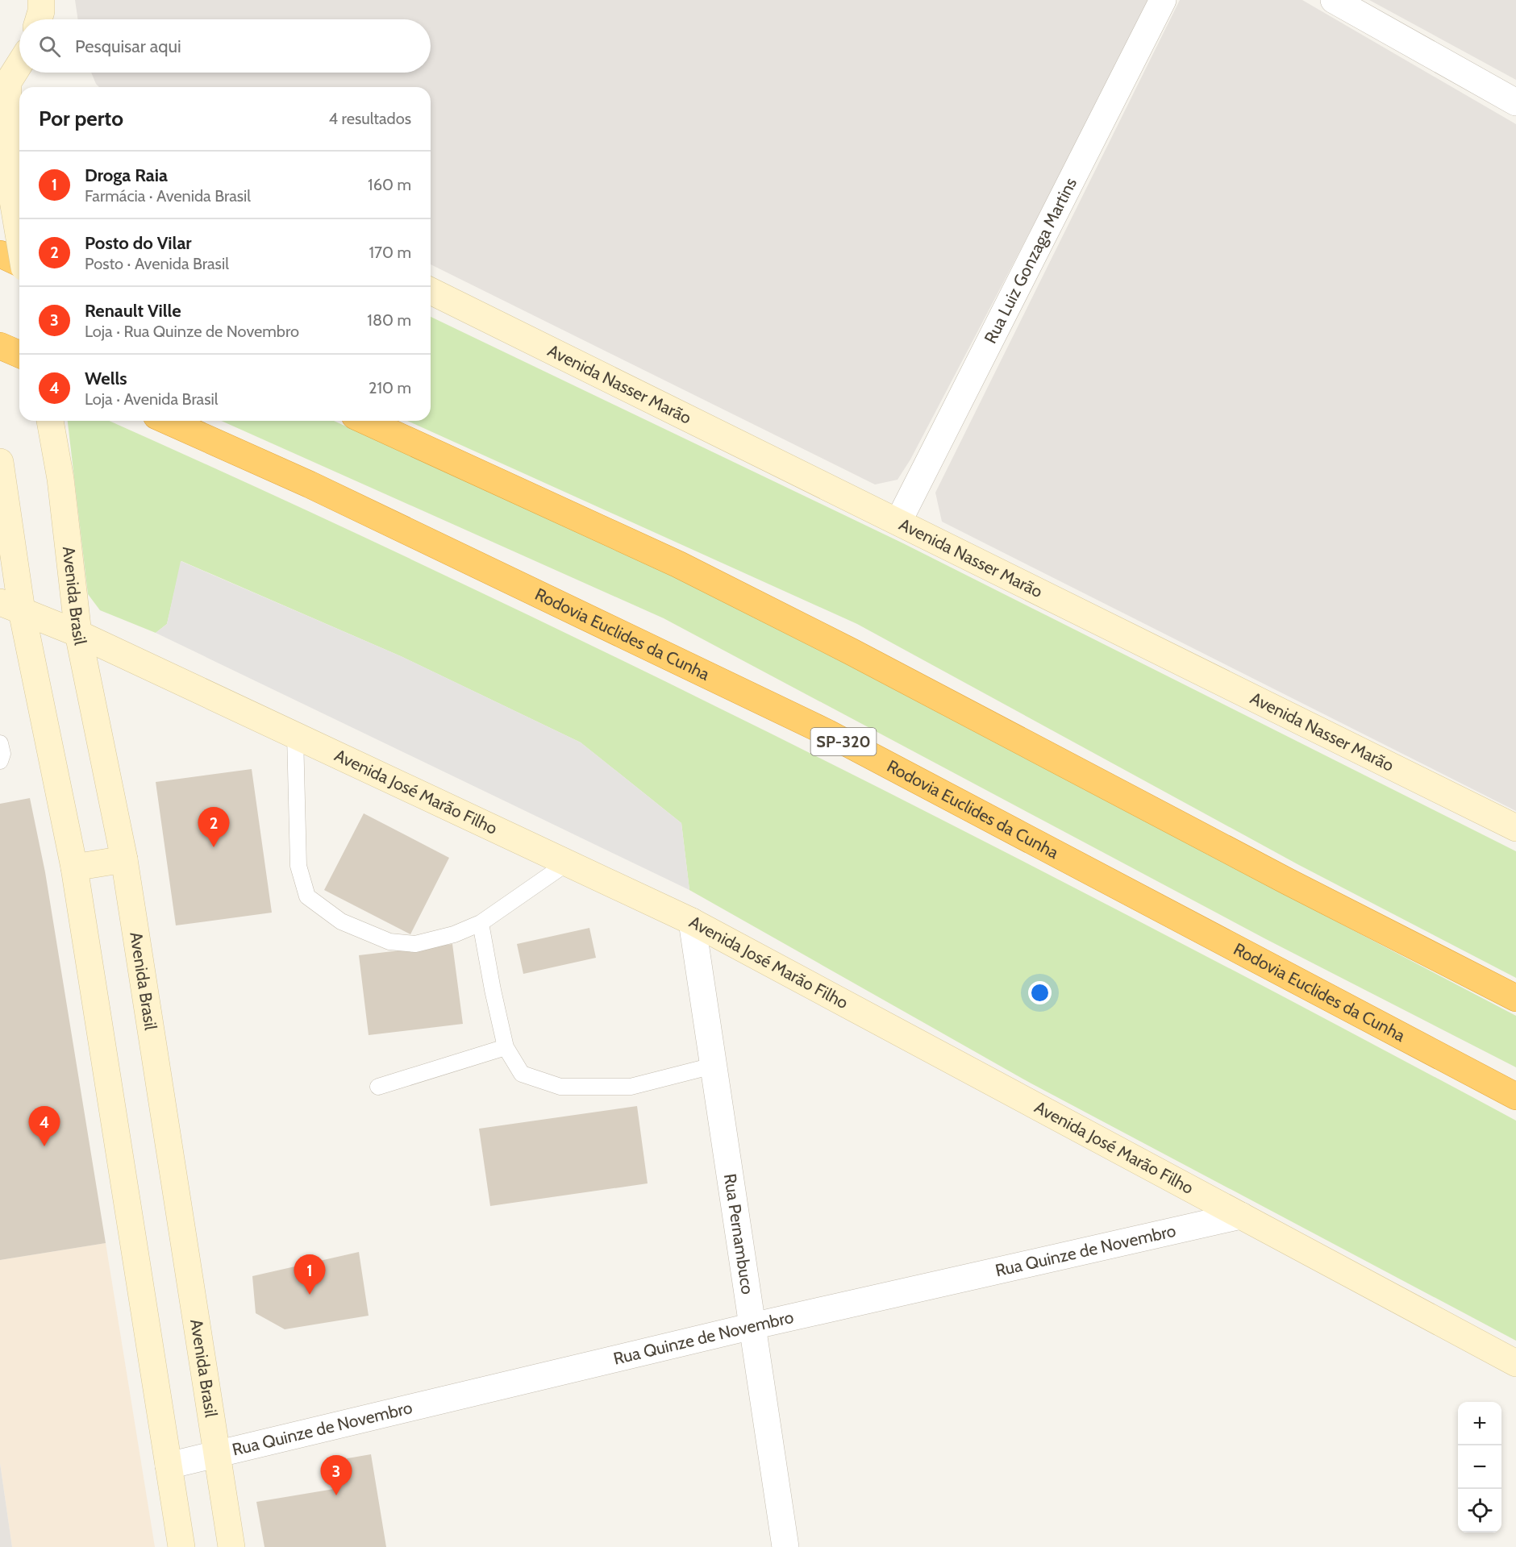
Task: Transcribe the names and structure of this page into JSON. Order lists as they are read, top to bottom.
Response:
{
  "streets": {
    "highway": ["Rodovia Euclides da Cunha", "SP-320"],
    "main road": ["Avenida Nasser Marão", "Avenida Brasil", "Avenida José Marão Filho"],
    "street": ["Rua Luiz Gonzaga Martins", "Rua Pernambuco", "Rua Quinze de Novembro"]
  },
  "crossings": [
    ["Rua Luiz Gonzaga Martins", "Avenida Nasser Marão"],
    ["Avenida Brasil", "Avenida José Marão Filho"],
    ["Avenida Brasil", "Rua Quinze de Novembro"],
    ["Avenida José Marão Filho", "Rua Pernambuco"],
    ["Avenida José Marão Filho", "Rua Quinze de Novembro"],
    ["Rua Pernambuco", "Rua Quinze de Novembro"]
  ],
  "page": {
    "search": "Pesquisar aqui",
    "heading": ["Por perto", "4 resultados"],
    "list": [
      {
        "mark": "1",
        "name": "Droga Raia",
        "note": "Farmácia · Avenida Brasil",
        "value": "160 m"
      },
      {
        "mark": "2",
        "name": "Posto do Vilar",
        "note": "Posto · Avenida Brasil",
        "value": "170 m"
      },
      {
        "mark": "3",
        "name": "Renault Ville",
        "note": "Loja · Rua Quinze de Novembro",
        "value": "180 m"
      },
      {
        "mark": "4",
        "name": "Wells",
        "note": "Loja · Avenida Brasil",
        "value": "210 m"
      }
    ],
    "pins": [
      "2",
      "4",
      "1",
      "3"
    ],
    "map_buttons": ["+", "−"]
  }
}
